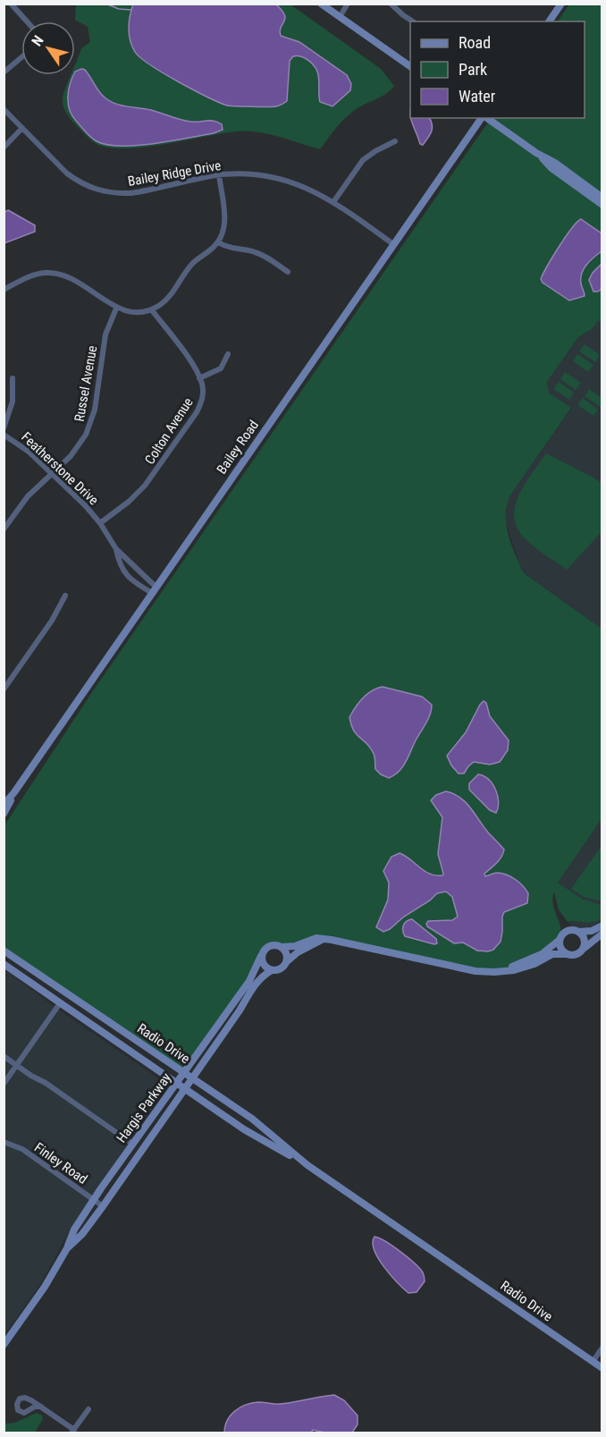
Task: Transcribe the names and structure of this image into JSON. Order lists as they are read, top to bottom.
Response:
{
  "streets": {
    "main road": ["Bailey Road", "Radio Drive", "Hargis Parkway"],
    "street": [
      "Bailey Ridge Drive",
      "Russel Avenue",
      "Colton Avenue",
      "Featherstone Drive",
      "Finley Road"
    ]
  },
  "crossings": [
    ["Bailey Ridge Drive", "Bailey Road"],
    ["Russel Avenue", "Featherstone Drive"],
    ["Colton Avenue", "Featherstone Drive"],
    ["Bailey Road", "Featherstone Drive"],
    ["Radio Drive", "Hargis Parkway"],
    ["Hargis Parkway", "Finley Road"]
  ],
  "legend": ["Road", "Park", "Water"],
  "north": "top left"
}
